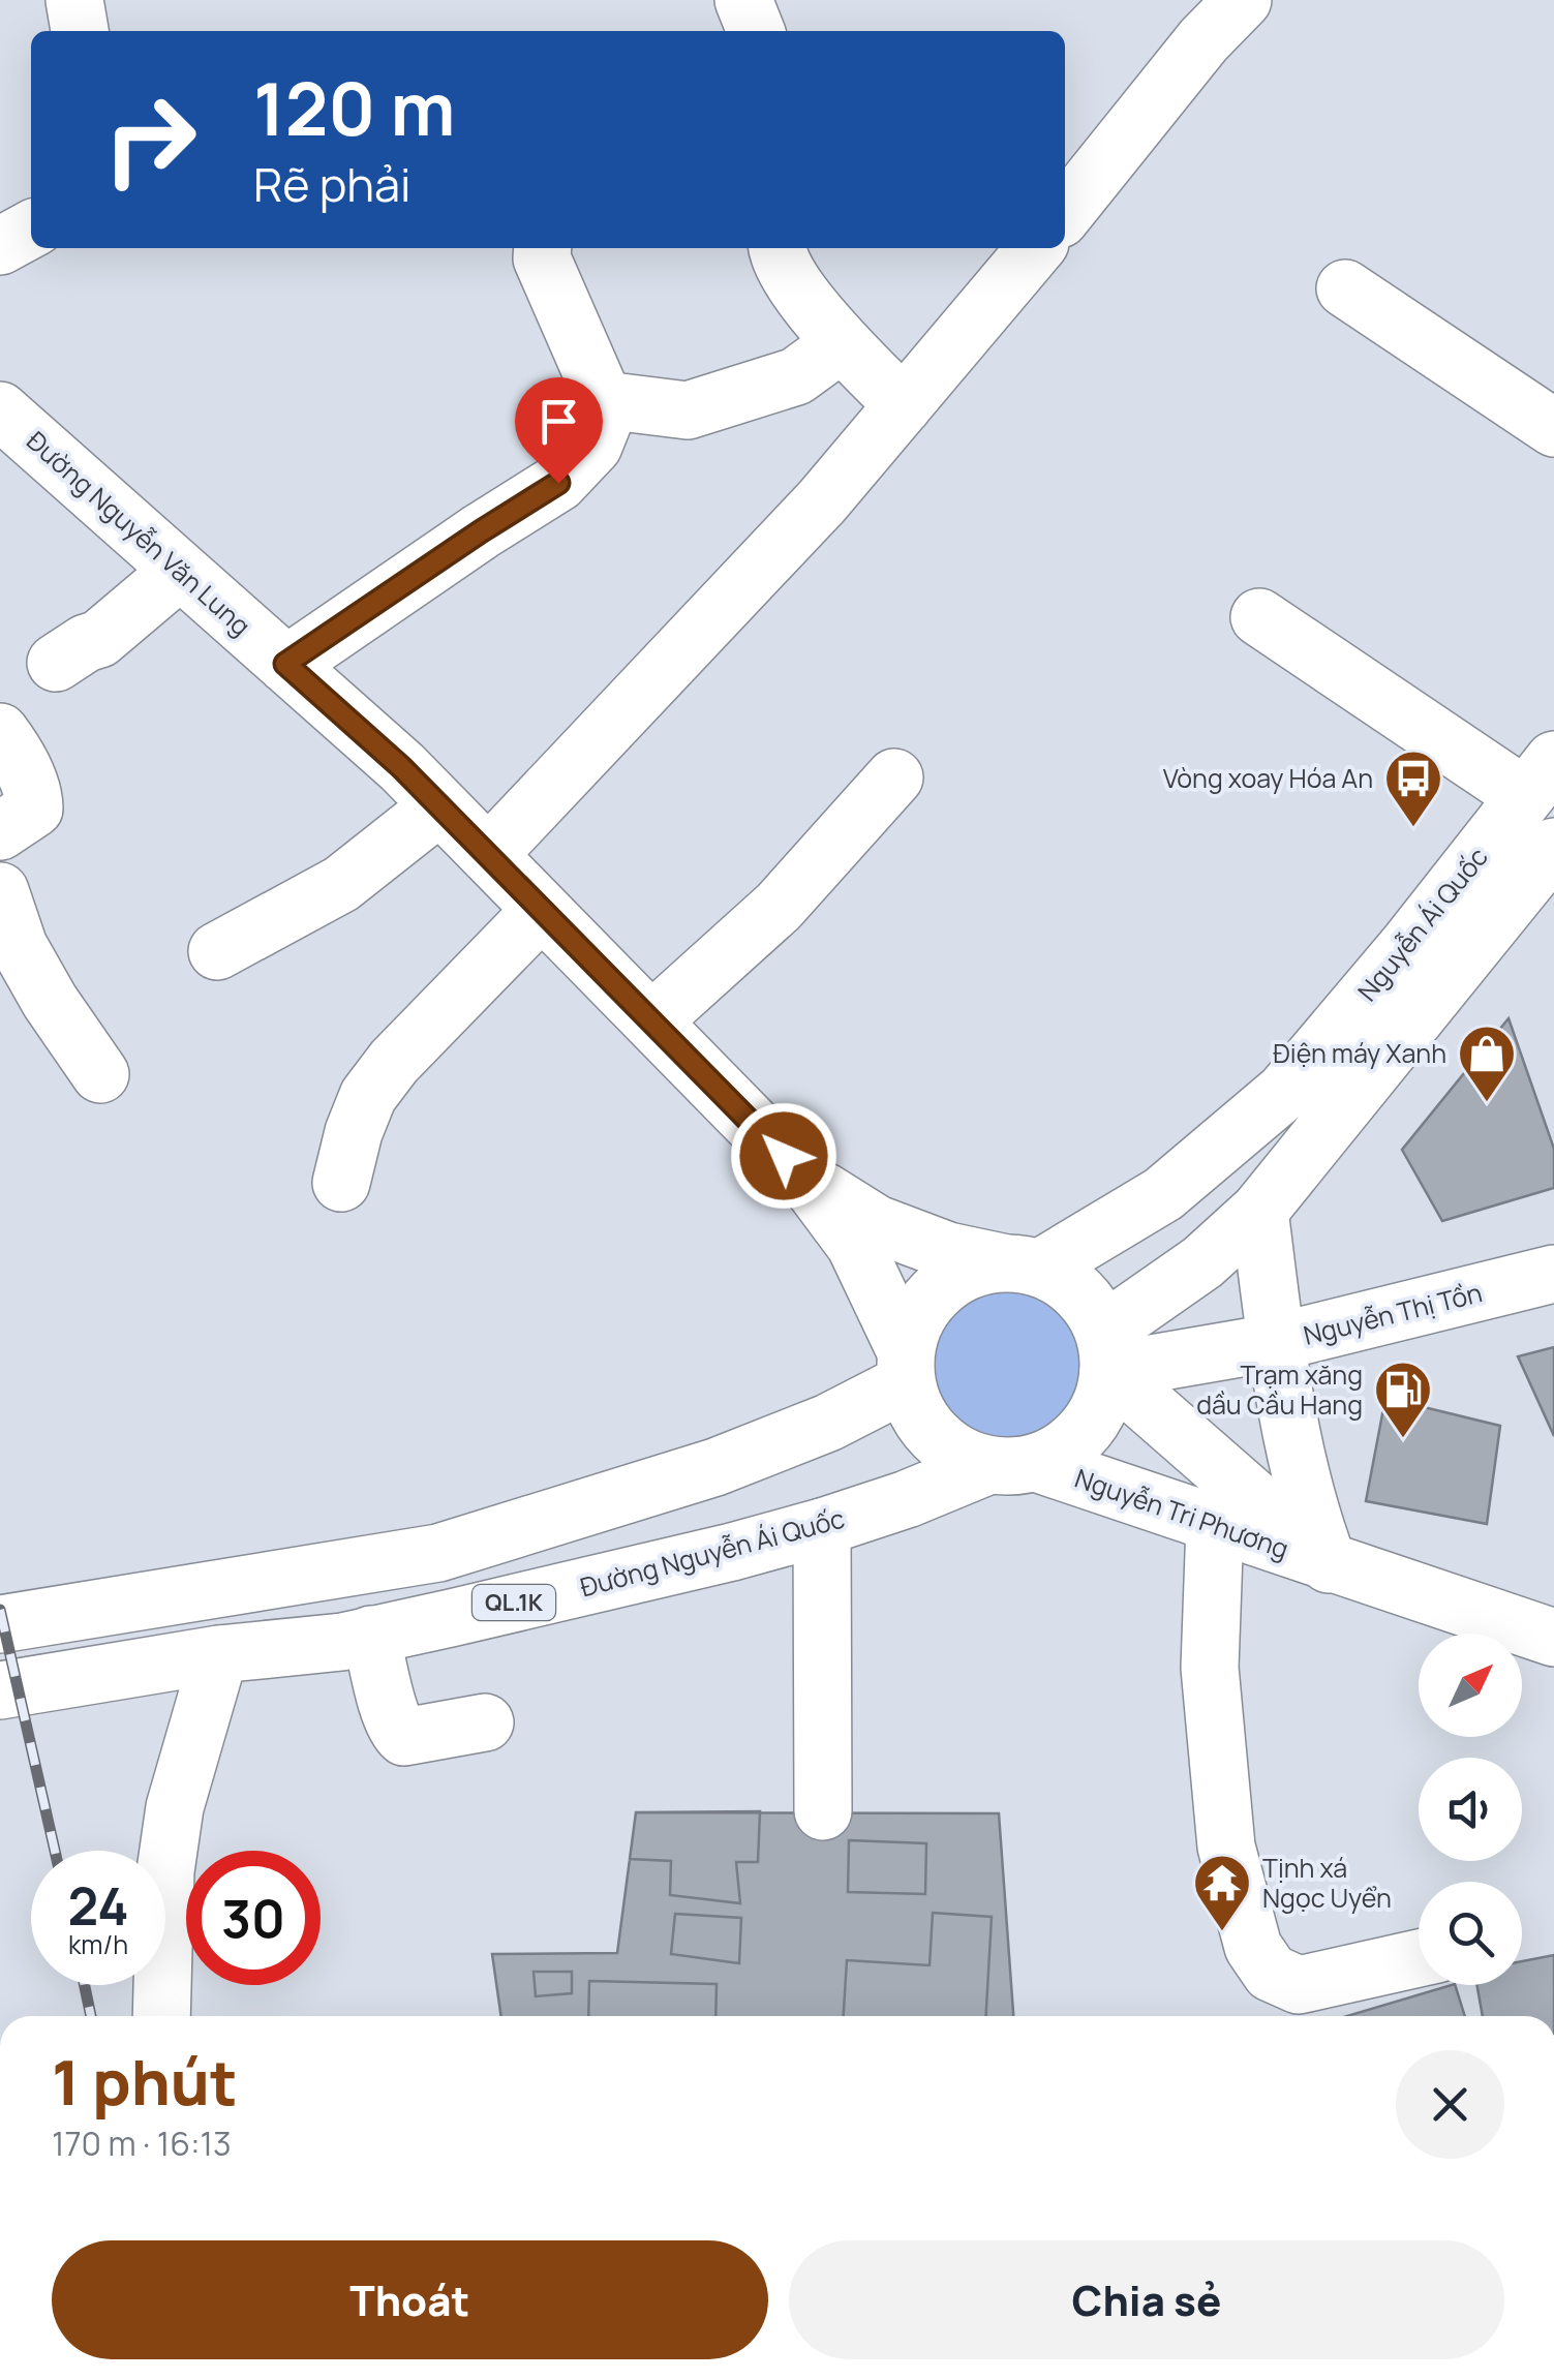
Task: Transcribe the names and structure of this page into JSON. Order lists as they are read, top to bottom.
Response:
{
  "streets": {
    "street": [
      "Đường Nguyễn Văn Lung",
      "Nguyễn Ái Quốc",
      "Nguyễn Thị Tồn",
      "Nguyễn Tri Phương",
      "Đường Nguyễn Ái Quốc",
      "QL.1K"
    ]
  },
  "crossings": [
    ["Đường Nguyễn Văn Lung", "Nguyễn Ái Quốc"],
    ["Đường Nguyễn Văn Lung", "Nguyễn Thị Tồn"],
    ["Đường Nguyễn Văn Lung", "Nguyễn Tri Phương"],
    ["Đường Nguyễn Văn Lung", "Đường Nguyễn Ái Quốc"],
    ["Nguyễn Ái Quốc", "Nguyễn Thị Tồn"],
    ["Nguyễn Ái Quốc", "Nguyễn Tri Phương"],
    ["Nguyễn Ái Quốc", "Đường Nguyễn Ái Quốc"],
    ["Nguyễn Thị Tồn", "Nguyễn Tri Phương"],
    ["Nguyễn Thị Tồn", "Đường Nguyễn Ái Quốc"],
    ["Nguyễn Tri Phương", "Đường Nguyễn Ái Quốc"]
  ],
  "places": {
    "bus stop": ["Vòng xoay Hóa An"],
    "shop": ["Điện máy Xanh"],
    "fuel station": ["Trạm xăng dầu Cầu Hang"],
    "temple": ["Tịnh xá Ngọc Uyển"]
  },
  "north": "top right",
  "page": {
    "turn": ["120 m", "Rẽ phải"],
    "speed": "24 km/h",
    "limit": "30",
    "heading": ["1 phút", "170 m · 16:13"],
    "buttons": ["Thoát", "Chia sẻ"]
  }
}
